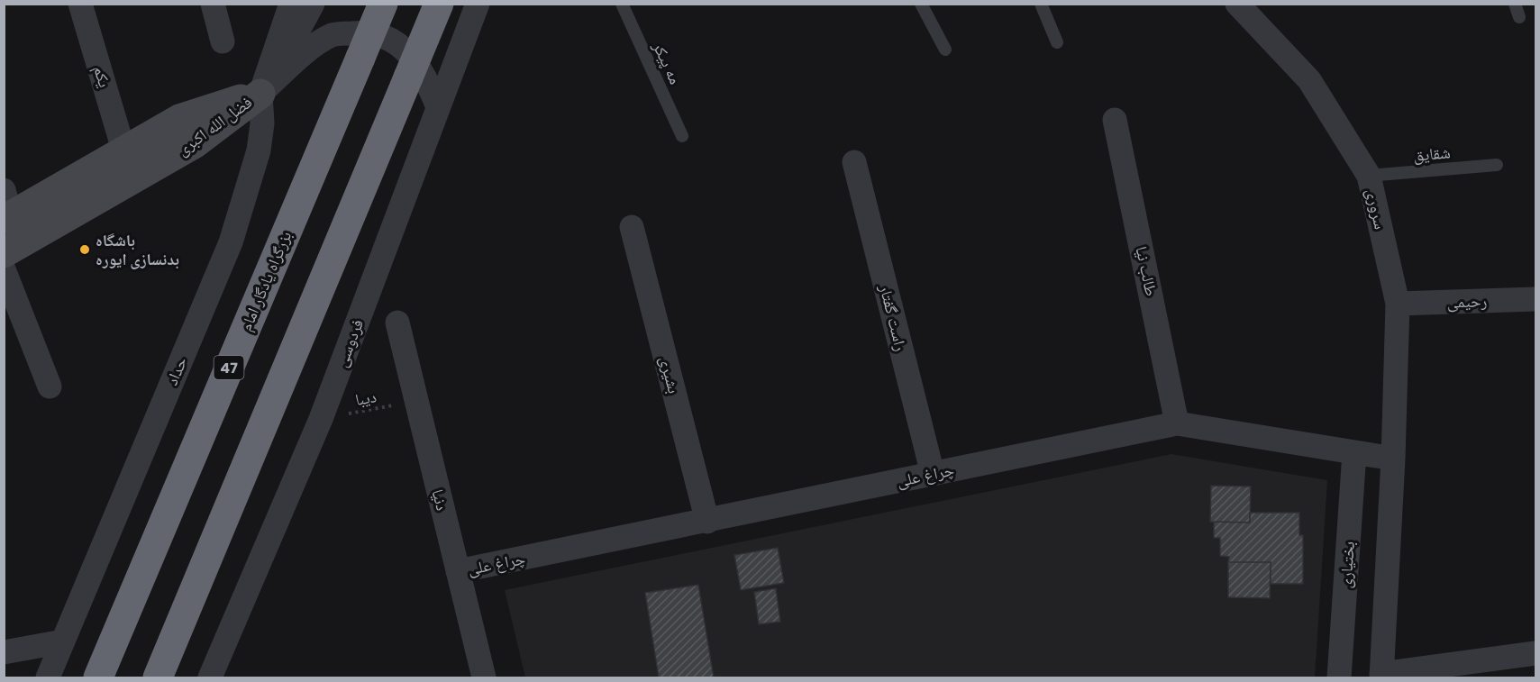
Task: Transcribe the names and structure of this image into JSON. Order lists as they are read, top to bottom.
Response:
{
  "streets": {
    "highway": ["بزرگراه یادگار امام", "47"],
    "street": [
      "یکم",
      "فضل الله اکبری",
      "سروری",
      "طالب‌ نیا",
      "رحیمی",
      "راست گفتار",
      "فردوسی",
      "حداد",
      "بشیری",
      "چراغ‌ علی",
      "دنیا",
      "بختیاری"
    ],
    "lane": ["مه‌ پیکر", "شقایق"],
    "path": ["دیبا"]
  },
  "crossings": [
    ["یکم", "فضل الله اکبری"],
    ["فضل الله اکبری", "حداد"],
    ["شقایق", "سروری"],
    ["سروری", "رحیمی"],
    ["سروری", "چراغ‌ علی"],
    ["طالب‌ نیا", "چراغ‌ علی"],
    ["راست گفتار", "چراغ‌ علی"],
    ["فردوسی", "دیبا"],
    ["بشیری", "چراغ‌ علی"],
    ["دیبا", "دنیا"],
    ["چراغ‌ علی", "دنیا"],
    ["چراغ‌ علی", "بختیاری"]
  ],
  "places": ["باشگاه بدنسازی ایوره"]
}
